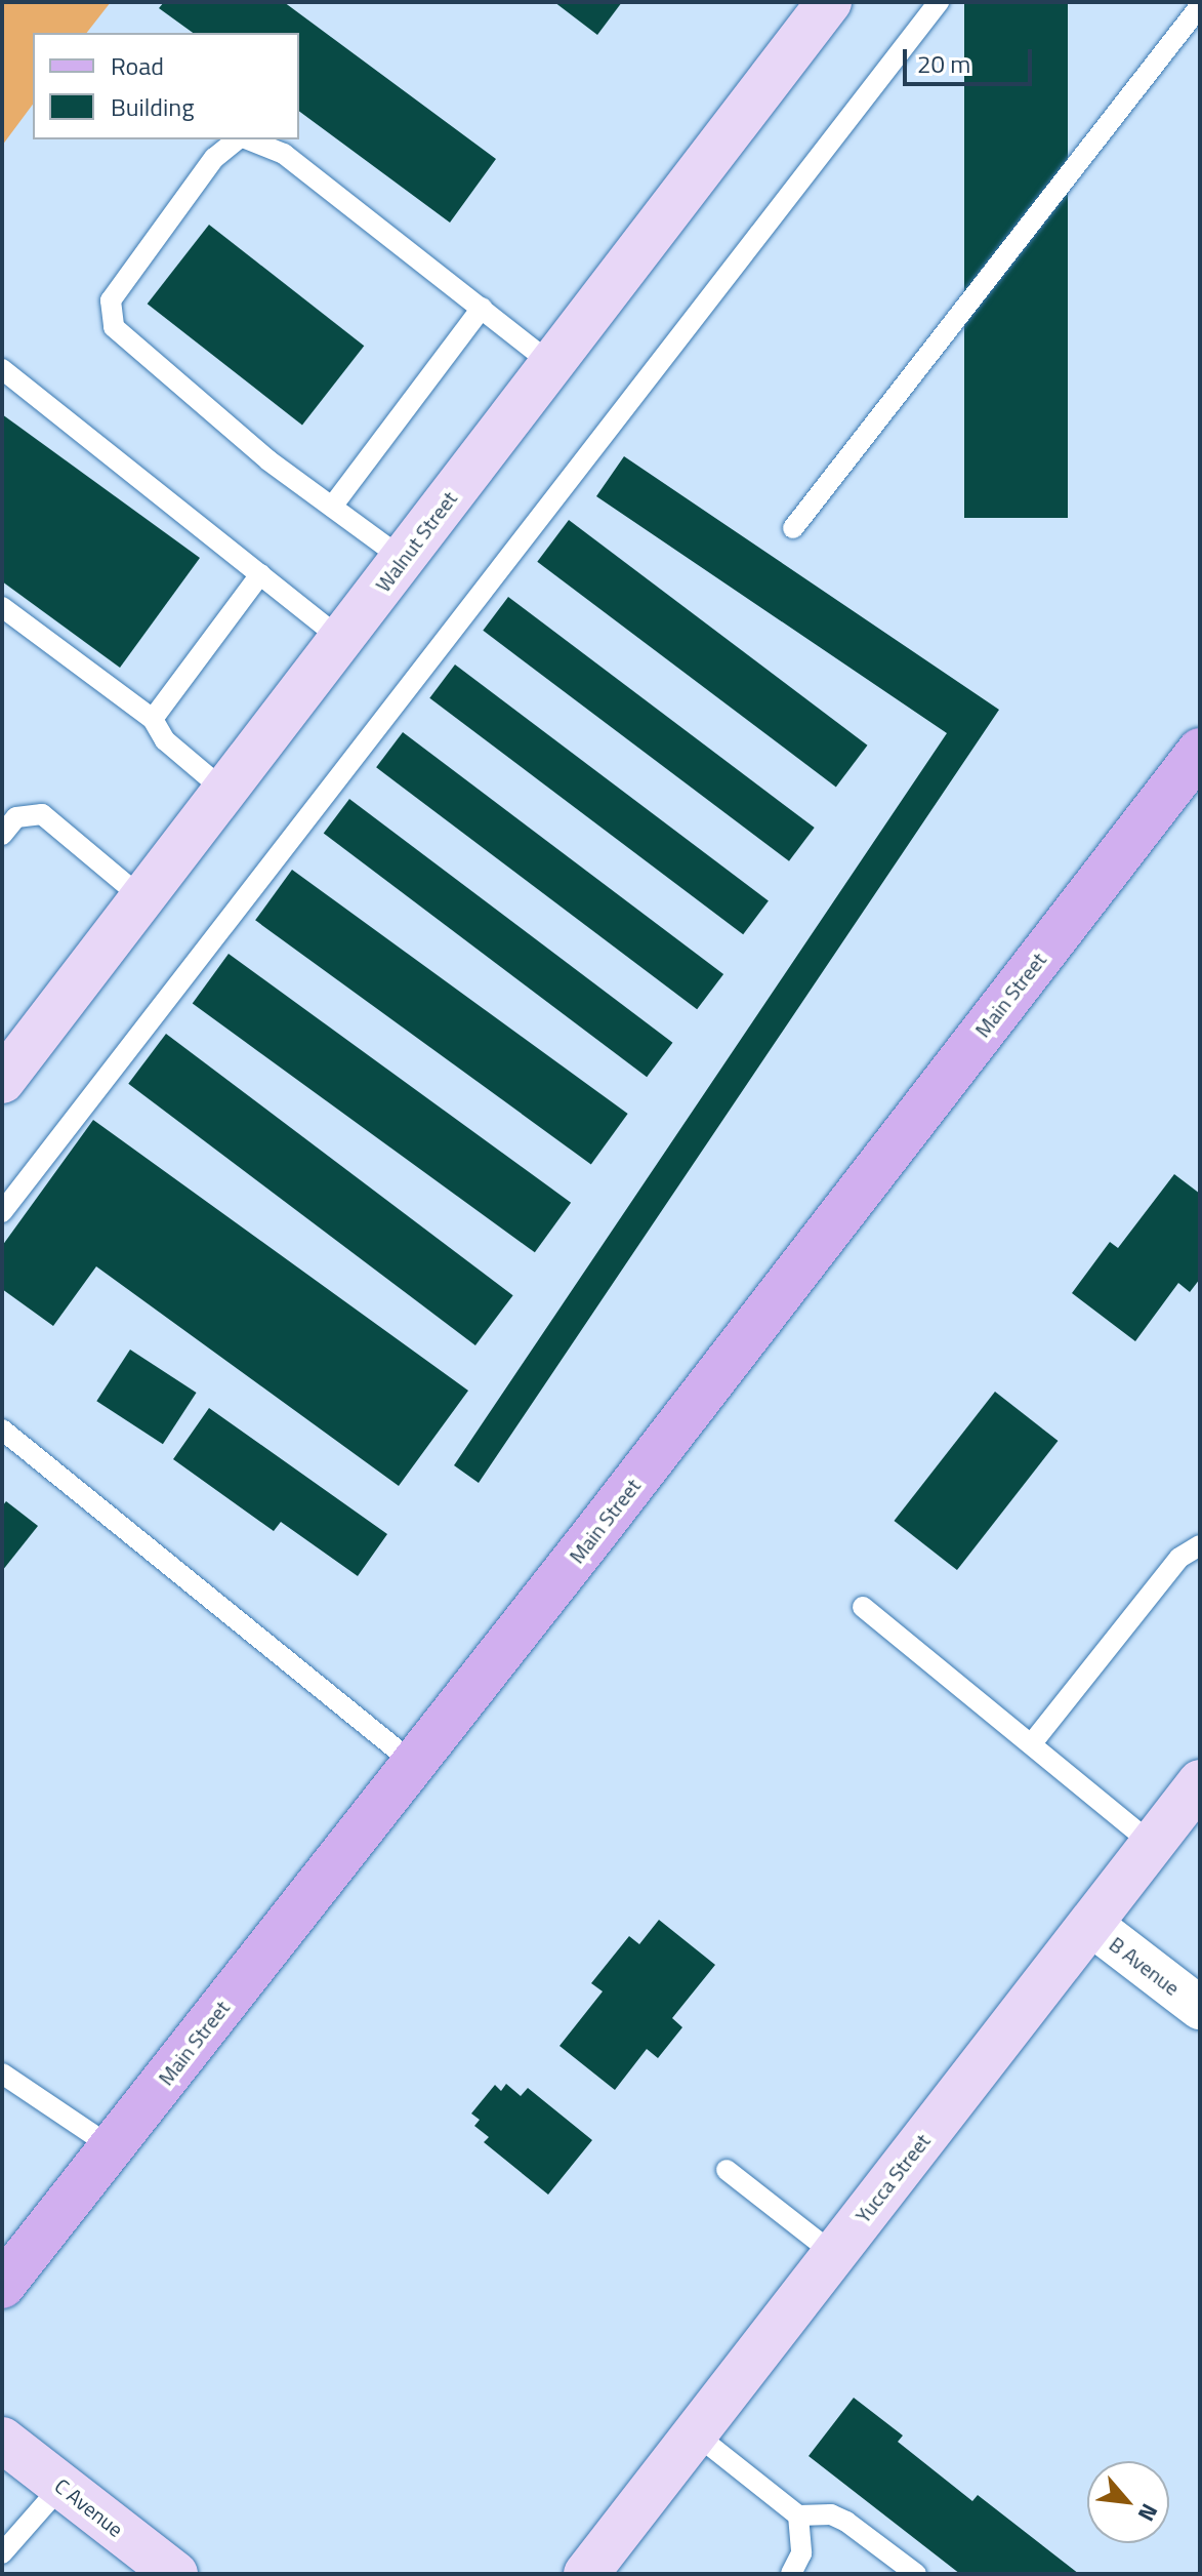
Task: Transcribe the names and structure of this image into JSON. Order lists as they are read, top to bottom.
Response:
{
  "streets": {
    "main road": ["Main Street"],
    "street": [
      "Walnut Street",
      "B Avenue",
      "Yucca Street",
      "C Avenue"
    ]
  },
  "crossings": [
    ["B Avenue", "Yucca Street"]
  ],
  "legend": ["Road", "Building"],
  "scale_bar": "20 m",
  "north": "bottom right"
}
